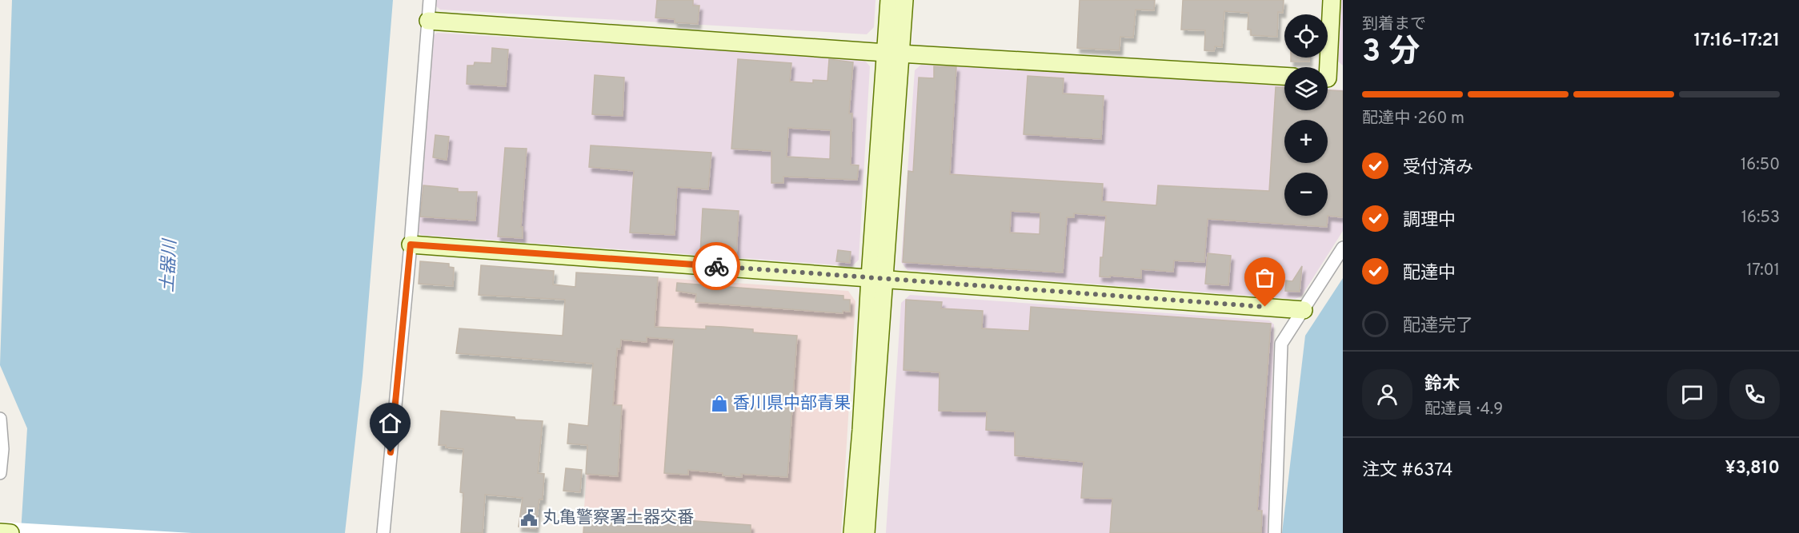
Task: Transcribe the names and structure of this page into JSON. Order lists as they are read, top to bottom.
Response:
{
  "water": ["土器川"],
  "places": {
    "shop": ["香川県中部青果"],
    "public building": ["丸亀警察署土器交番"]
  },
  "page": {
    "heading": ["3 分", "到着まで", "17:16–17:21"],
    "panel": [
      "鈴木",
      "配達員 · 4.9",
      "注文 #6374",
      "¥3,810"
    ],
    "map_buttons": ["+", "−"],
    "bar": "配達中 · 260 m",
    "list": [
      ["受付済み", "16:50"],
      ["調理中", "16:53"],
      ["配達中", "17:01"],
      "配達完了"
    ]
  }
}
